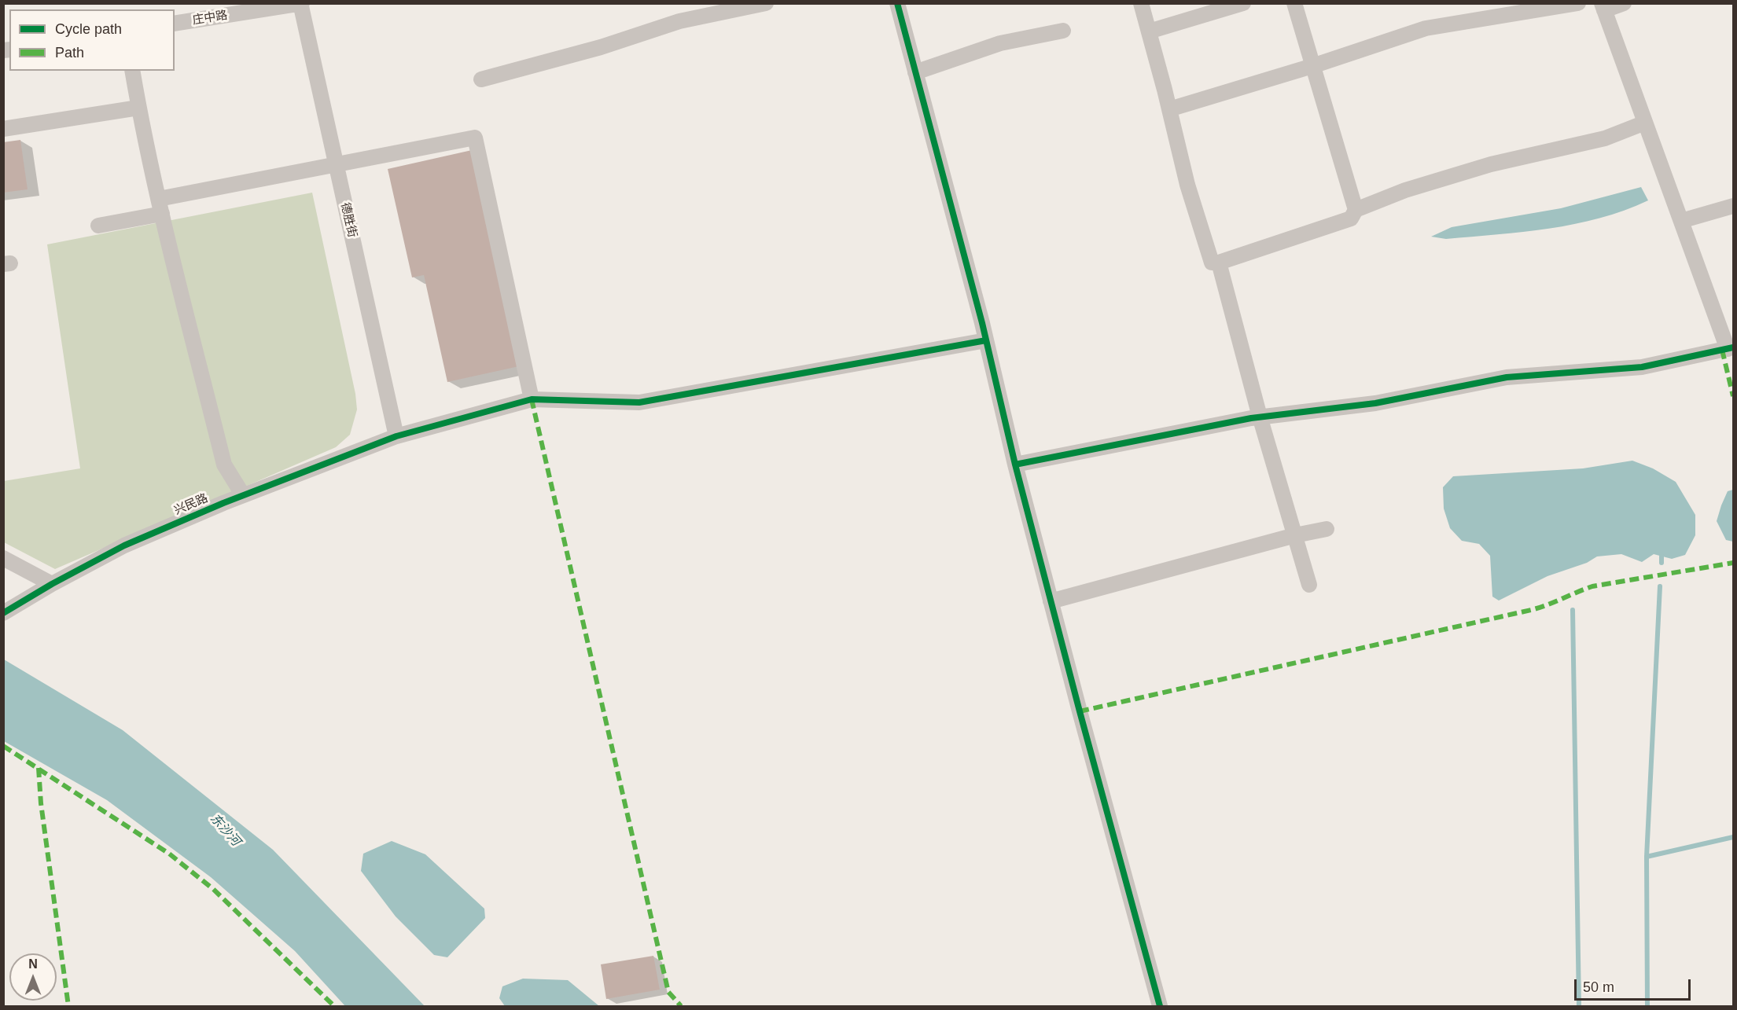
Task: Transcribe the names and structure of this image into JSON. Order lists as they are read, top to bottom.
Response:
{
  "streets": {
    "street": ["庄中路", "德胜街", "兴民路"]
  },
  "crossings": [
    ["庄中路", "德胜街"],
    ["德胜街", "兴民路"]
  ],
  "water": ["东沙河"],
  "legend": ["Cycle path", "Path"],
  "scale_bar": "50 m",
  "north": "top"
}
